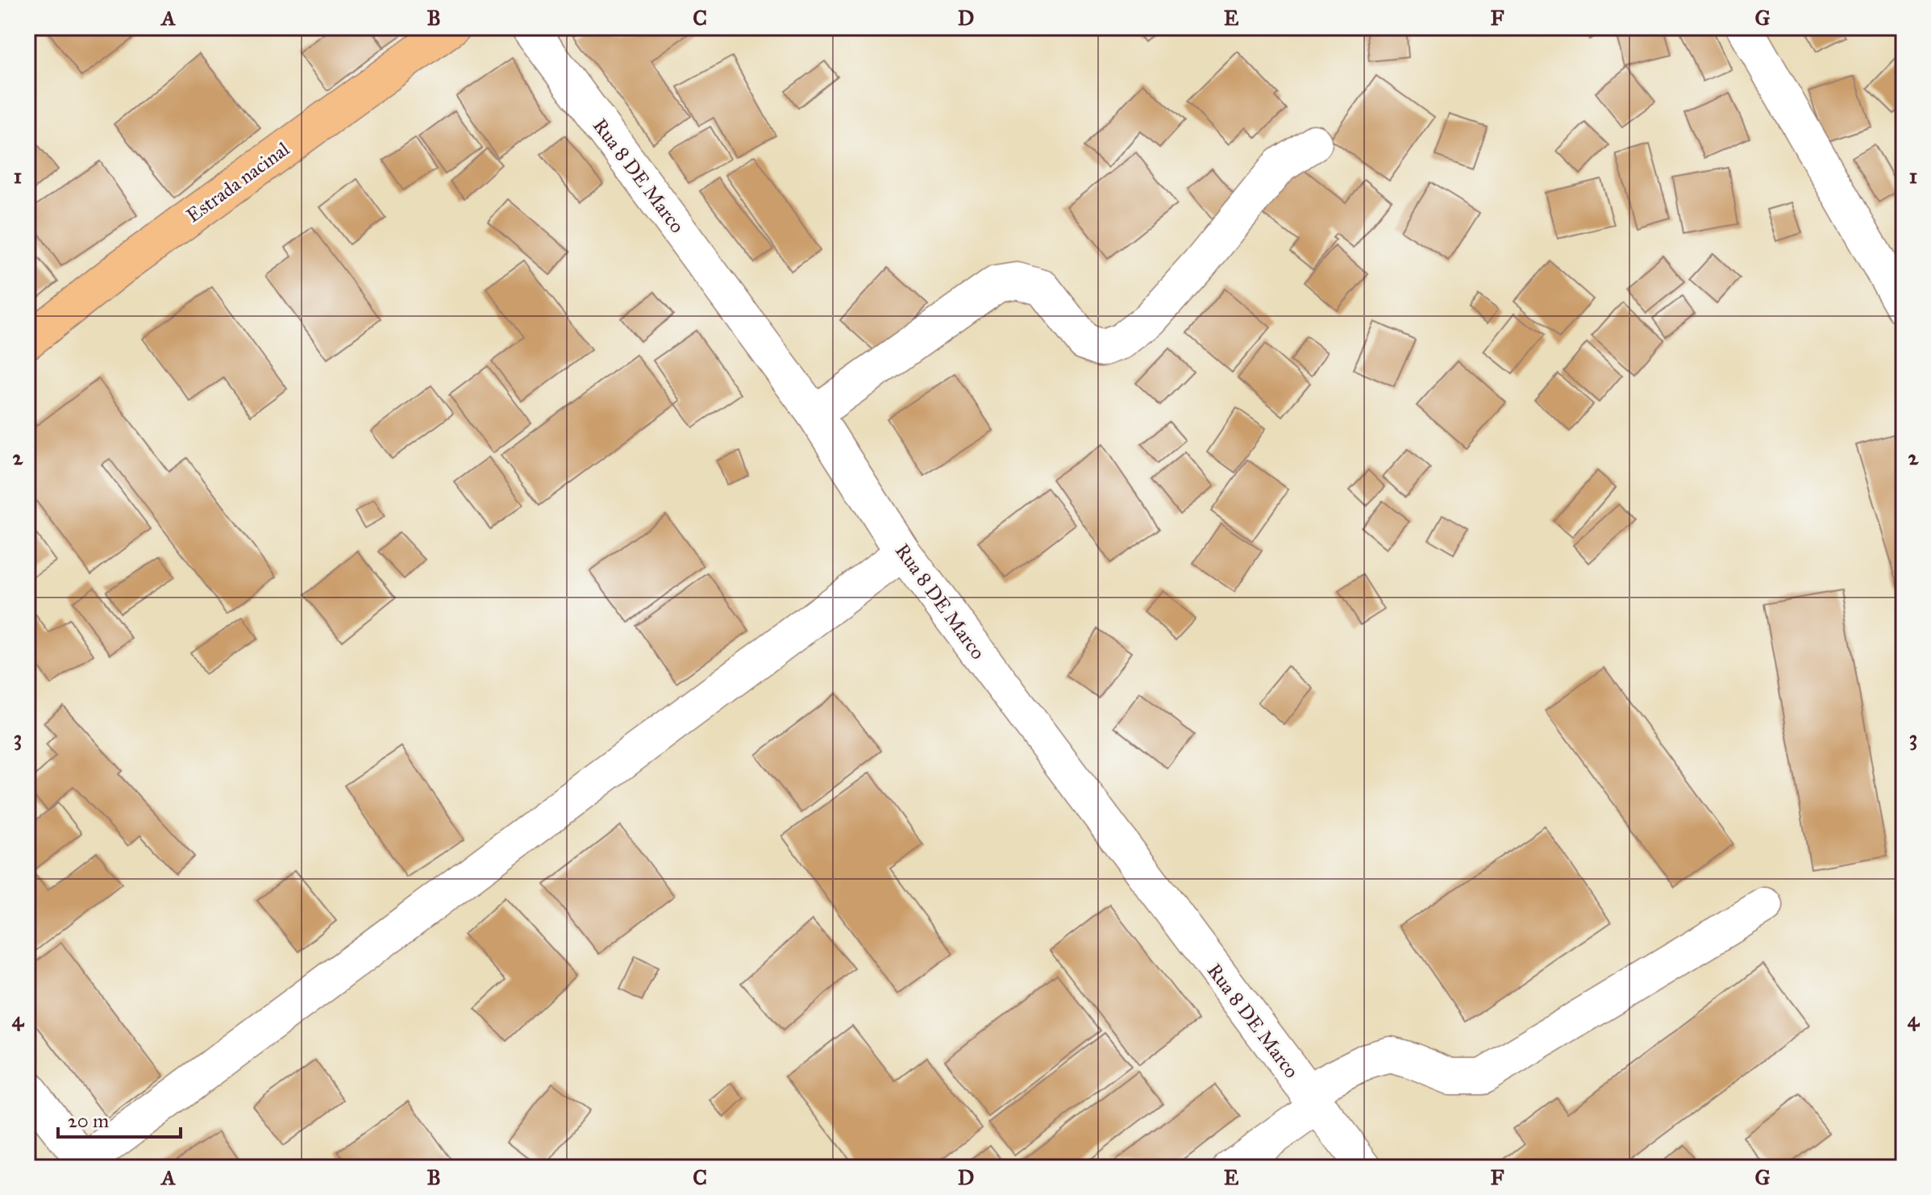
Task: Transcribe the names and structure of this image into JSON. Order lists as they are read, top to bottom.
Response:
{
  "streets": {
    "highway": ["Estrada nacinal"],
    "street": ["Rua 8 DE Marco"]
  },
  "scale_bar": "20 m",
  "grid": {
    "columns": [
      "A",
      "B",
      "C",
      "D",
      "E",
      "F",
      "G"
    ],
    "rows": [
      "1",
      "2",
      "3",
      "4"
    ]
  }
}
